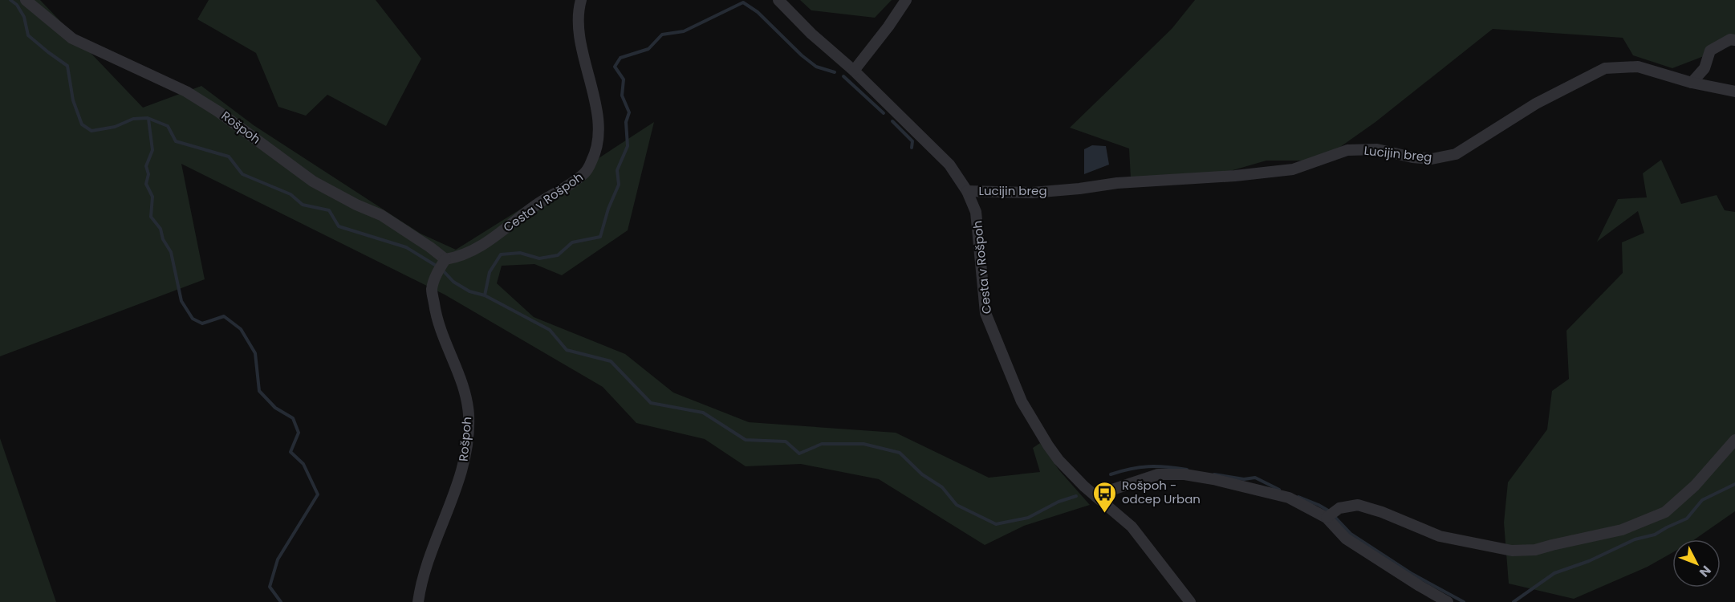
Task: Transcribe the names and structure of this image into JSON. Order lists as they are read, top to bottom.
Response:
{
  "streets": {
    "street": ["Rošpoh", "Lucijin breg", "Cesta v Rošpoh"]
  },
  "crossings": [
    ["Rošpoh", "Cesta v Rošpoh"],
    ["Lucijin breg", "Cesta v Rošpoh"]
  ],
  "places": {
    "bus stop": ["Rošpoh - odcep Urban"]
  },
  "north": "bottom right"
}
